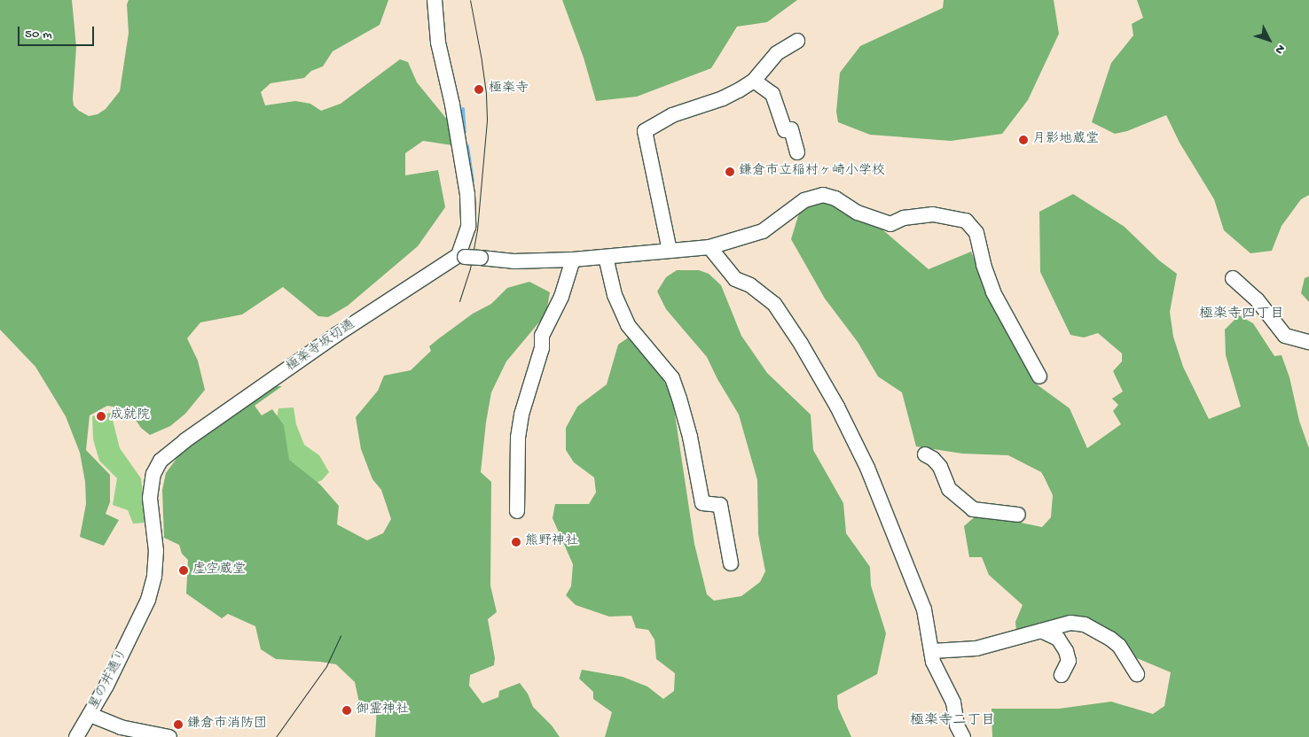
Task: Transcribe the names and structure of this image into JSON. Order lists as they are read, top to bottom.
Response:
{
  "streets": {
    "street": ["極楽寺坂切通", "星の井通り"]
  },
  "crossings": [
    ["極楽寺坂切通", "星の井通り"]
  ],
  "districts": ["極楽寺四丁目", "極楽寺二丁目"],
  "places": [
    "極楽寺",
    "月影地蔵堂",
    "鎌倉市立稲村ヶ崎小学校",
    "成就院",
    "熊野神社",
    "虚空蔵堂",
    "御霊神社",
    "鎌倉市消防団"
  ],
  "scale_bar": "50 m",
  "north": "bottom right"
}
